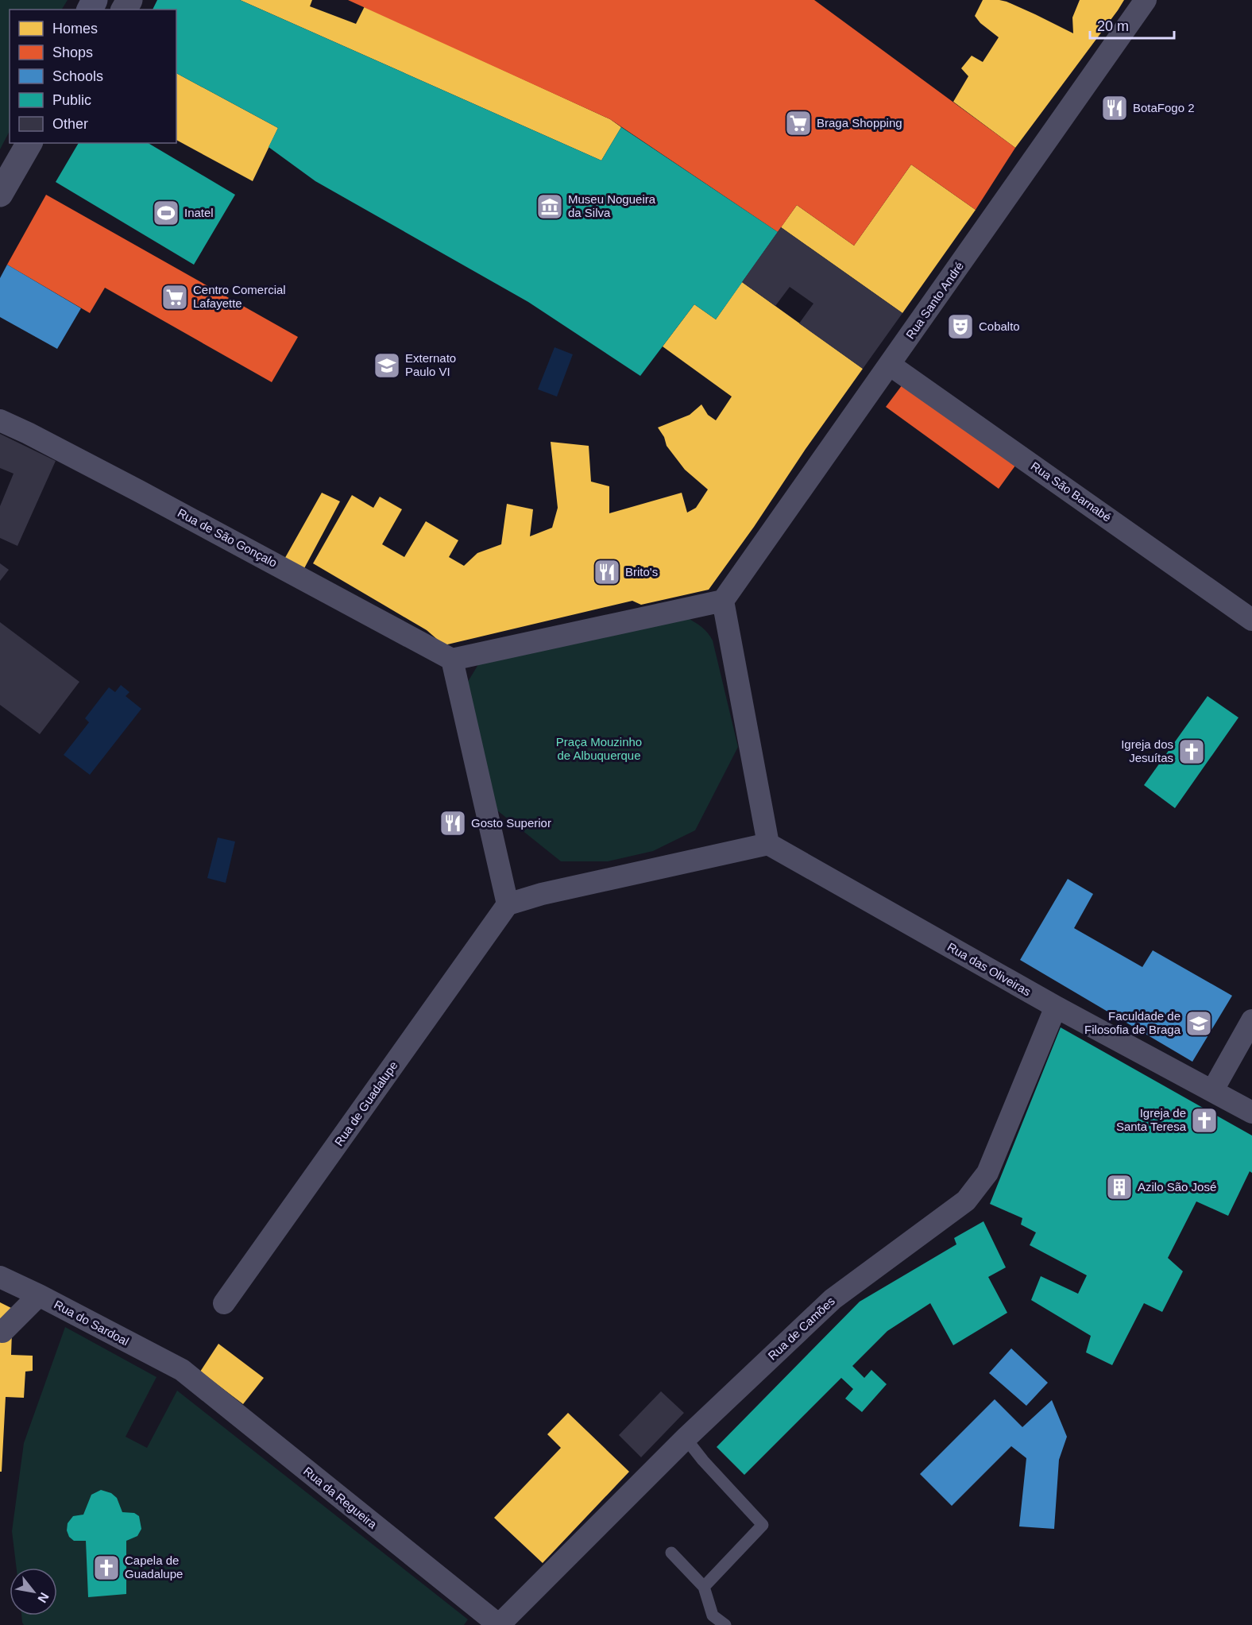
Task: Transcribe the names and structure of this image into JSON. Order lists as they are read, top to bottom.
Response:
{
  "streets": {
    "street": [
      "Rua Santo André",
      "Rua São Barnabé",
      "Rua de São Gonçalo",
      "Rua das Oliveiras",
      "Rua de Guadalupe",
      "Rua do Sardoal",
      "Rua de Camões",
      "Rua da Regueira"
    ]
  },
  "crossings": [
    ["Rua Santo André", "Rua São Barnabé"],
    ["Rua das Oliveiras", "Rua de Camões"],
    ["Rua do Sardoal", "Rua da Regueira"],
    ["Rua de Camões", "Rua da Regueira"]
  ],
  "parks": ["Praça Mouzinho de Albuquerque"],
  "places": {
    "restaurant": ["BotaFogo 2", "Brito's", "Gosto Superior"],
    "supermarket": ["Braga Shopping", "Centro Comercial Lafayette"],
    "museum": ["Museu Nogueira da Silva"],
    "sports": ["Inatel"],
    "theatre": ["Cobalto"],
    "school or university": ["Externato Paulo VI", "Faculdade de Filosofia de Braga"],
    "church": ["Igreja dos Jesuítas", "Igreja de Santa Teresa", "Capela de Guadalupe"],
    "building": ["Azilo São José"]
  },
  "legend": [
    "Homes",
    "Shops",
    "Schools",
    "Public",
    "Other"
  ],
  "scale_bar": "20 m",
  "north": "bottom right"
}
